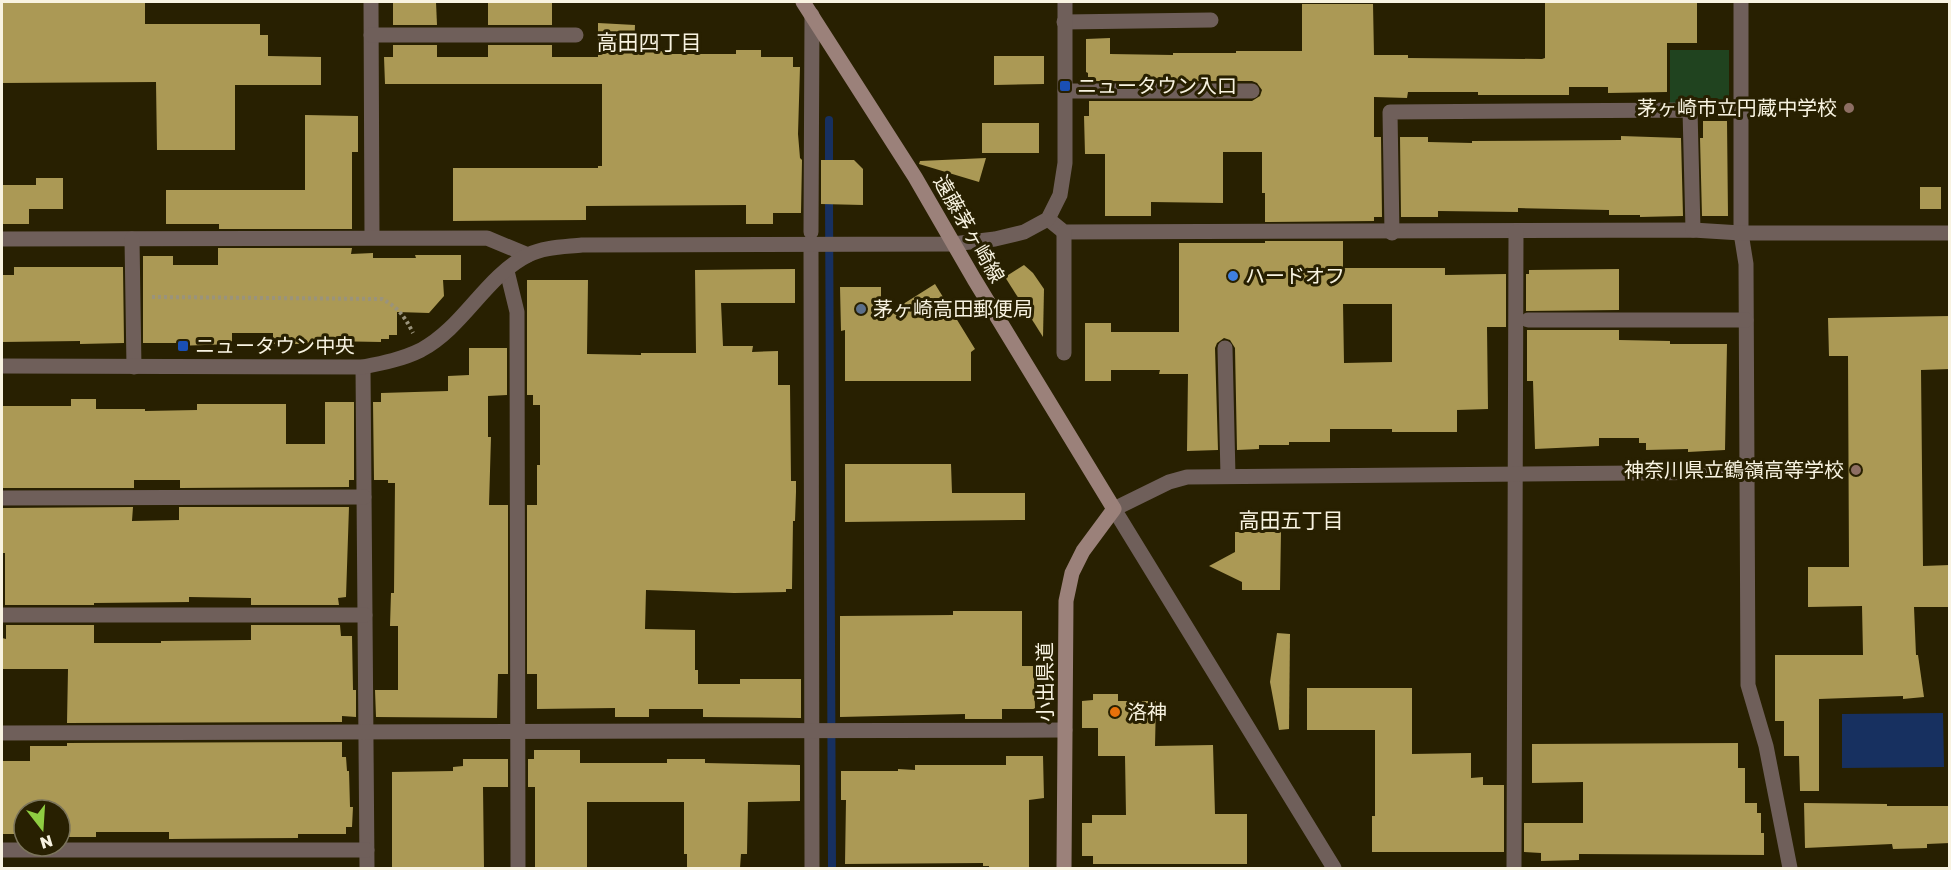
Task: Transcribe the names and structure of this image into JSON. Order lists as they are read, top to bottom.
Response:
{
  "streets": {
    "main road": ["遠藤茅ヶ崎線", "小出県道"]
  },
  "crossings": [
    ["遠藤茅ヶ崎線", "小出県道"]
  ],
  "districts": ["高田四丁目", "高田五丁目"],
  "places": {
    "transit": ["ニュータウン入口", "ニュータウン中央"],
    "other": [
      "茅ヶ崎市立円蔵中学校",
      "ハードオフ",
      "茅ヶ崎高田郵便局",
      "神奈川県立鶴嶺高等学校",
      "洛神"
    ]
  },
  "north": "bottom"
}
